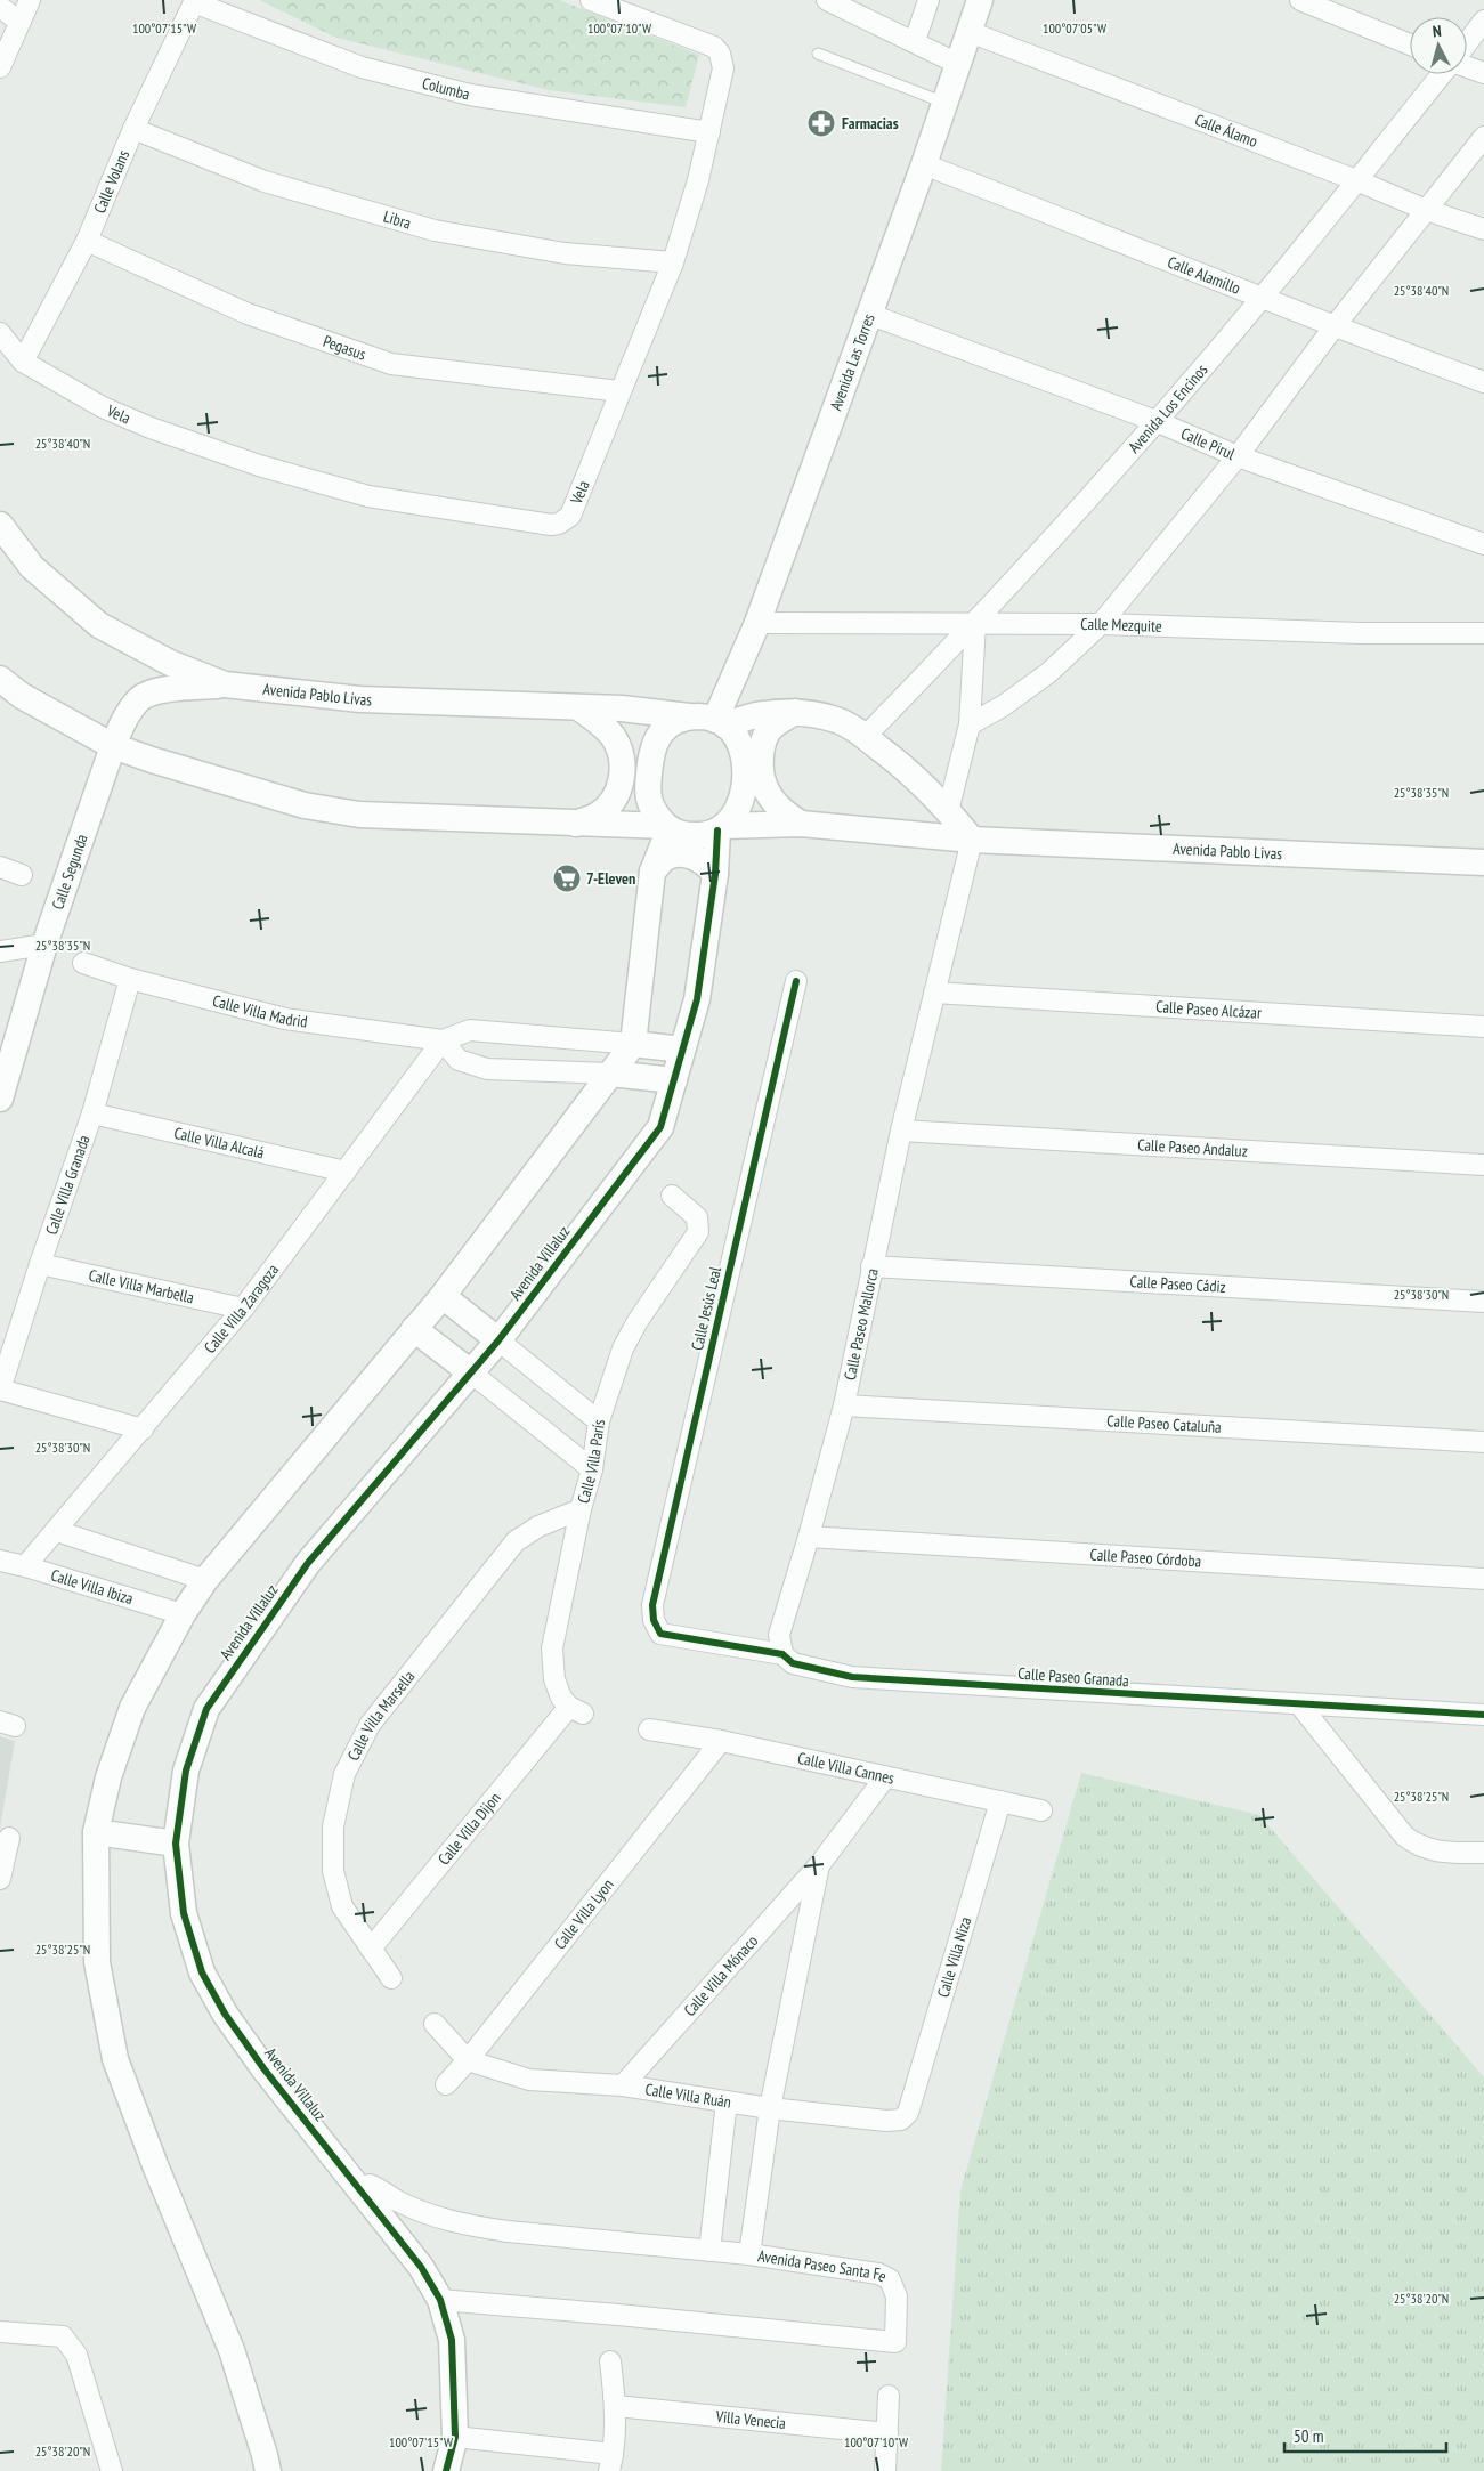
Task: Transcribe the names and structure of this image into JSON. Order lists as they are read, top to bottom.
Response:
{
  "streets": {
    "street": [
      "Columba",
      "Calle Álamo",
      "Calle Volans",
      "Libra",
      "Calle Alamillo",
      "Pegasus",
      "Avenida Las Torres",
      "Avenida Los Encinos",
      "Vela",
      "Calle Pirul",
      "Calle Mezquite",
      "Avenida Pablo Livas",
      "Calle Segunda",
      "Calle Paseo Alcázar",
      "Calle Villa Madrid",
      "Calle Villa Alcalá",
      "Calle Paseo Andaluz",
      "Calle Villa Granada",
      "Avenida Villaluz",
      "Calle Paseo Cádiz",
      "Calle Villa Marbella",
      "Calle Villa Zaragoza",
      "Calle Jesús Leal",
      "Calle Paseo Mallorca",
      "Calle Paseo Cataluña",
      "Calle Villa París",
      "Calle Paseo Córdoba",
      "Calle Villa Ibiza",
      "Calle Paseo Granada",
      "Calle Villa Marsella",
      "Calle Villa Cannes",
      "Calle Villa Dijon",
      "Calle Villa Lyon",
      "Calle Villa Niza",
      "Calle Villa Mónaco",
      "Calle Villa Ruán",
      "Avenida Paseo Santa Fe",
      "Villa Venecia"
    ]
  },
  "crossings": [
    ["Columba", "Calle Volans"],
    ["Columba", "Vela"],
    ["Calle Álamo", "Avenida Las Torres"],
    ["Calle Álamo", "Avenida Los Encinos"],
    ["Calle Volans", "Libra"],
    ["Calle Volans", "Pegasus"],
    ["Calle Volans", "Vela"],
    ["Libra", "Vela"],
    ["Calle Alamillo", "Avenida Las Torres"],
    ["Calle Alamillo", "Avenida Los Encinos"],
    ["Pegasus", "Vela"],
    ["Avenida Las Torres", "Calle Pirul"],
    ["Avenida Las Torres", "Calle Mezquite"],
    ["Avenida Las Torres", "Avenida Pablo Livas"],
    ["Avenida Las Torres", "Avenida Villaluz"],
    ["Avenida Los Encinos", "Calle Pirul"],
    ["Avenida Los Encinos", "Calle Mezquite"],
    ["Avenida Los Encinos", "Avenida Pablo Livas"],
    ["Avenida Pablo Livas", "Calle Segunda"],
    ["Avenida Pablo Livas", "Avenida Villaluz"],
    ["Avenida Pablo Livas", "Calle Paseo Mallorca"],
    ["Calle Paseo Alcázar", "Calle Paseo Mallorca"],
    ["Calle Villa Madrid", "Calle Villa Granada"],
    ["Calle Villa Madrid", "Calle Villa Zaragoza"],
    ["Calle Villa Alcalá", "Calle Villa Granada"],
    ["Calle Villa Alcalá", "Calle Villa Zaragoza"],
    ["Calle Paseo Andaluz", "Calle Paseo Mallorca"],
    ["Calle Villa Granada", "Calle Villa Marbella"],
    ["Avenida Villaluz", "Avenida Paseo Santa Fe"],
    ["Calle Paseo Cádiz", "Calle Paseo Mallorca"],
    ["Calle Villa Marbella", "Calle Villa Zaragoza"],
    ["Calle Villa Zaragoza", "Calle Villa Ibiza"],
    ["Calle Jesús Leal", "Calle Paseo Granada"],
    ["Calle Paseo Mallorca", "Calle Paseo Cataluña"],
    ["Calle Paseo Mallorca", "Calle Paseo Córdoba"],
    ["Calle Paseo Mallorca", "Calle Paseo Granada"],
    ["Calle Villa París", "Calle Villa Marsella"],
    ["Calle Villa París", "Calle Villa Dijon"],
    ["Calle Villa Marsella", "Calle Villa Dijon"],
    ["Calle Villa Cannes", "Calle Villa Lyon"],
    ["Calle Villa Cannes", "Calle Villa Niza"],
    ["Calle Villa Cannes", "Calle Villa Mónaco"],
    ["Calle Villa Lyon", "Calle Villa Ruán"],
    ["Calle Villa Niza", "Calle Villa Ruán"],
    ["Calle Villa Mónaco", "Calle Villa Ruán"],
    ["Calle Villa Mónaco", "Avenida Paseo Santa Fe"]
  ],
  "places": {
    "pharmacy": ["Farmacias"],
    "supermarket": ["7-Eleven"]
  },
  "scale_bar": "50 m",
  "north": "top",
  "coordinates": [
    "100°07'15\"W",
    "100°07'10\"W",
    "100°07'05\"W",
    "25°38'40\"N",
    "25°38'35\"N",
    "25°38'30\"N",
    "25°38'25\"N",
    "25°38'20\"N"
  ]
}
